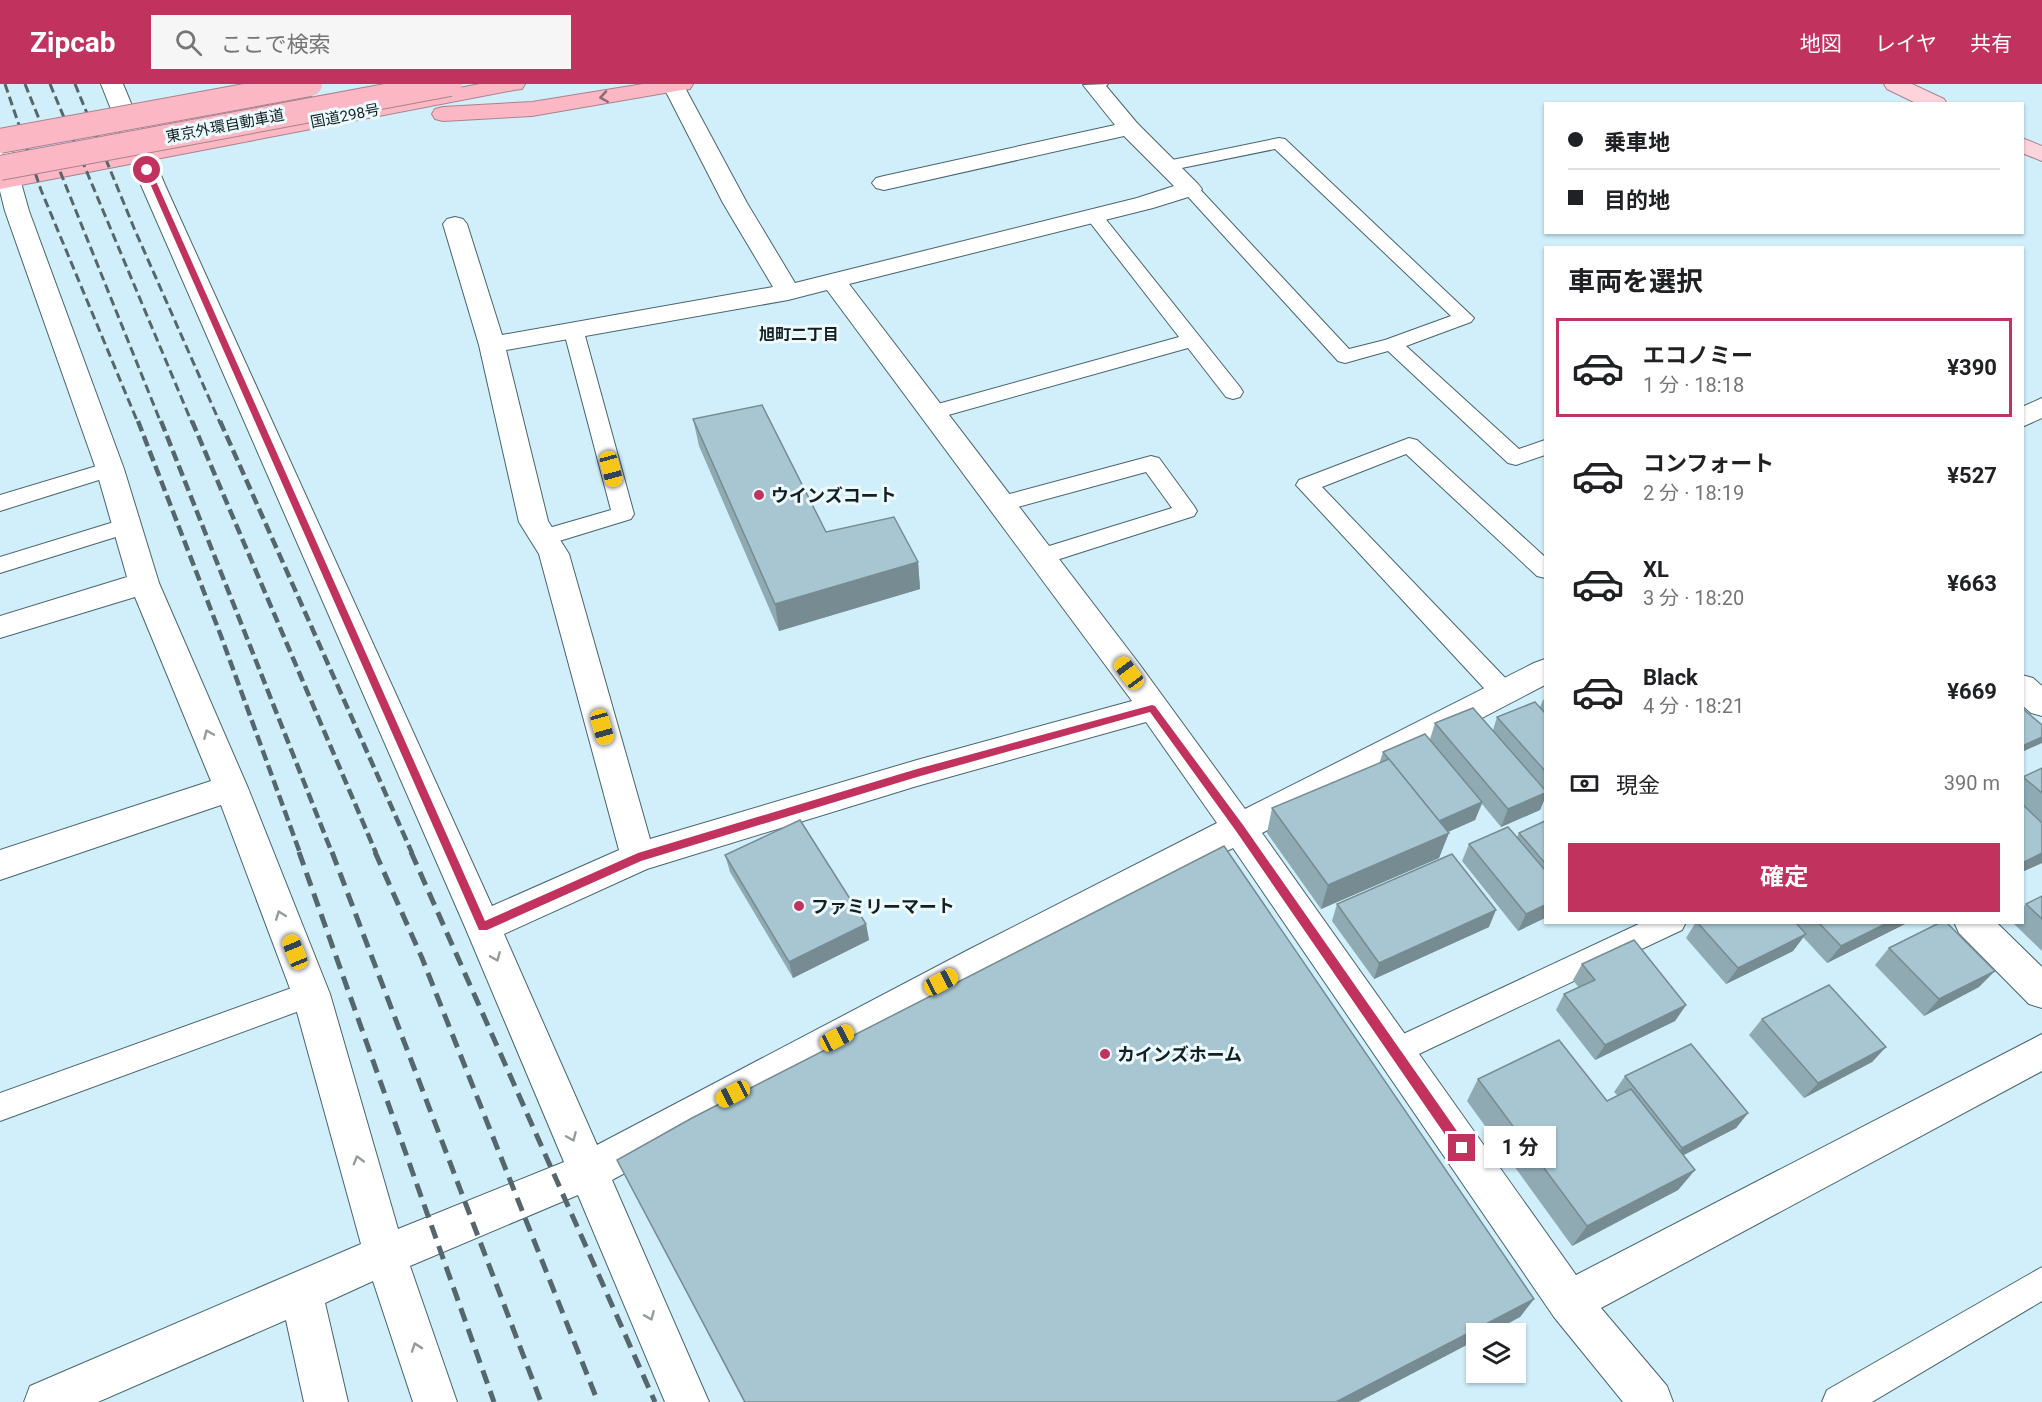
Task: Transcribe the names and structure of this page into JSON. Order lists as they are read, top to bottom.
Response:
{
  "streets": {
    "highway": ["国道298号", "東京外環自動車道"]
  },
  "crossings": [
    ["国道298号", "東京外環自動車道"]
  ],
  "districts": ["旭町二丁目"],
  "places": ["ウインズコート", "ファミリーマート", "カインズホーム"],
  "page": {
    "header": "Zipcab",
    "search": "ここで検索",
    "nav": ["地図", "レイヤ", "共有"],
    "banner": ["乗車地", "目的地"],
    "heading": "車両を選択",
    "list": [
      {
        "name": "エコノミー",
        "note": "1 分 · 18:18",
        "value": "¥390"
      },
      {
        "name": "コンフォート",
        "note": "2 分 · 18:19",
        "value": "¥527"
      },
      {
        "name": "XL",
        "note": "3 分 · 18:20",
        "value": "¥663"
      },
      {
        "name": "Black",
        "note": "4 分 · 18:21",
        "value": "¥669"
      }
    ],
    "pay": ["現金", "390 m"],
    "buttons": "確定",
    "bubble": "1 分"
  }
}
